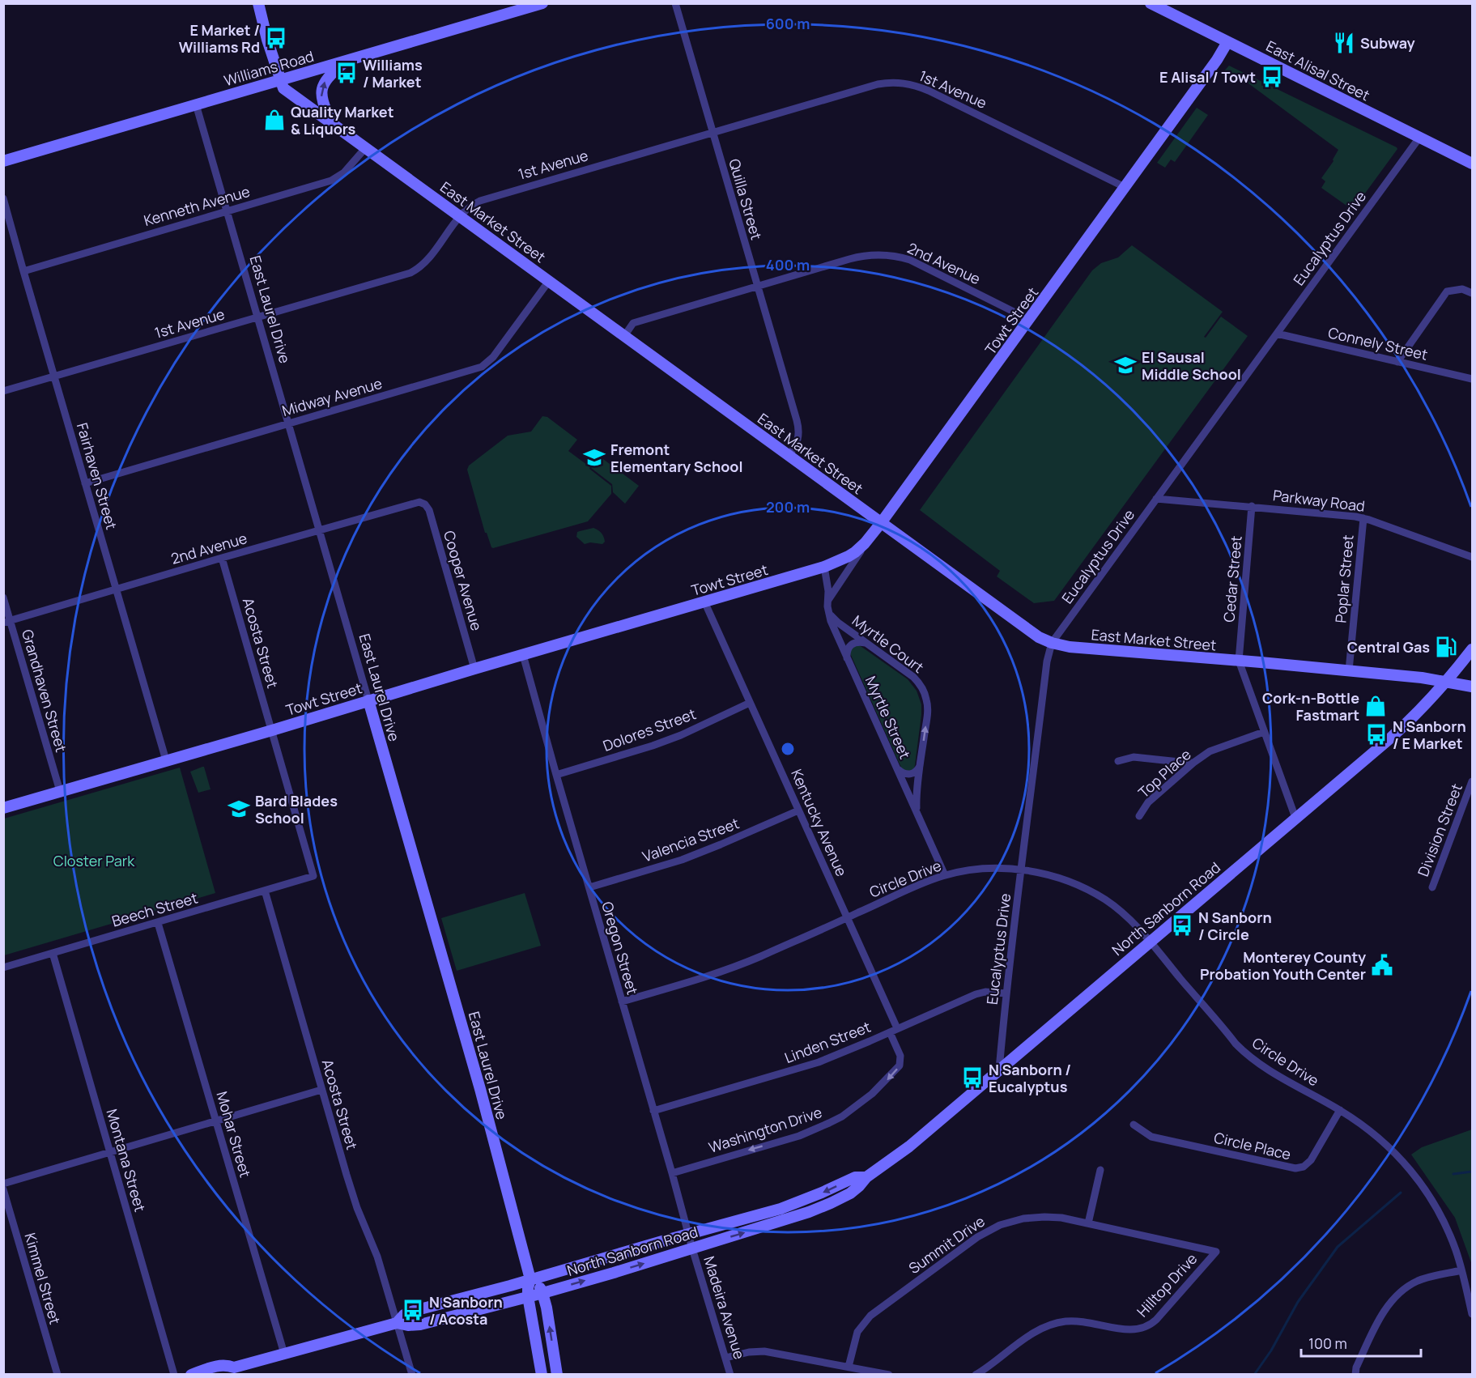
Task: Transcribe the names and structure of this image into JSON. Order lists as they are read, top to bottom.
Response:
{
  "streets": {
    "main road": [
      "Williams Road",
      "East Alisal Street",
      "East Market Street",
      "East Laurel Drive",
      "Towt Street",
      "North Sanborn Road"
    ],
    "street": [
      "1st Avenue",
      "Quilla Street",
      "Kenneth Avenue",
      "Eucalyptus Drive",
      "2nd Avenue",
      "Connely Street",
      "Midway Avenue",
      "Fairhaven Street",
      "Parkway Road",
      "Cedar Street",
      "Poplar Street",
      "Cooper Avenue",
      "Acosta Street",
      "Myrtle Court",
      "Grandhaven Street",
      "Myrtle Street",
      "Dolores Street",
      "Top Place",
      "Kentucky Avenue",
      "Division Street",
      "Valencia Street",
      "Circle Drive",
      "Beech Street",
      "Oregon Street",
      "Linden Street",
      "Washington Drive",
      "Mohar Street",
      "Circle Place",
      "Montana Street",
      "Summit Drive",
      "Kimmel Street",
      "Hilltop Drive",
      "Madeira Avenue"
    ]
  },
  "crossings": [
    ["Williams Road", "East Market Street"],
    ["Williams Road", "East Laurel Drive"],
    ["East Alisal Street", "Eucalyptus Drive"],
    ["East Alisal Street", "Towt Street"],
    ["1st Avenue", "Quilla Street"],
    ["1st Avenue", "East Market Street"],
    ["1st Avenue", "East Laurel Drive"],
    ["1st Avenue", "Towt Street"],
    ["1st Avenue", "Fairhaven Street"],
    ["Quilla Street", "East Market Street"],
    ["Quilla Street", "2nd Avenue"],
    ["Kenneth Avenue", "East Market Street"],
    ["Kenneth Avenue", "East Laurel Drive"],
    ["Kenneth Avenue", "Fairhaven Street"],
    ["East Market Street", "Eucalyptus Drive"],
    ["East Market Street", "2nd Avenue"],
    ["East Market Street", "Towt Street"],
    ["East Market Street", "Midway Avenue"],
    ["East Market Street", "Cedar Street"],
    ["East Market Street", "Poplar Street"],
    ["East Market Street", "North Sanborn Road"],
    ["Eucalyptus Drive", "Connely Street"],
    ["Eucalyptus Drive", "Parkway Road"],
    ["Eucalyptus Drive", "Circle Drive"],
    ["Eucalyptus Drive", "North Sanborn Road"],
    ["Eucalyptus Drive", "Linden Street"],
    ["2nd Avenue", "East Laurel Drive"],
    ["2nd Avenue", "Towt Street"],
    ["2nd Avenue", "Fairhaven Street"],
    ["2nd Avenue", "Cooper Avenue"],
    ["2nd Avenue", "Acosta Street"],
    ["2nd Avenue", "Grandhaven Street"],
    ["East Laurel Drive", "Towt Street"],
    ["East Laurel Drive", "Midway Avenue"],
    ["East Laurel Drive", "North Sanborn Road"],
    ["Towt Street", "Fairhaven Street"],
    ["Towt Street", "Cooper Avenue"],
    ["Towt Street", "Acosta Street"],
    ["Towt Street", "Grandhaven Street"],
    ["Towt Street", "Myrtle Street"],
    ["Towt Street", "Kentucky Avenue"],
    ["Towt Street", "Oregon Street"],
    ["Midway Avenue", "Fairhaven Street"],
    ["Parkway Road", "Cedar Street"],
    ["Parkway Road", "Poplar Street"],
    ["Cedar Street", "Top Place"],
    ["Cedar Street", "North Sanborn Road"],
    ["Acosta Street", "North Sanborn Road"],
    ["Acosta Street", "Beech Street"],
    ["Myrtle Court", "Myrtle Street"],
    ["Myrtle Street", "Circle Drive"],
    ["Dolores Street", "Kentucky Avenue"],
    ["Dolores Street", "Oregon Street"],
    ["Kentucky Avenue", "Valencia Street"],
    ["Kentucky Avenue", "Circle Drive"],
    ["Kentucky Avenue", "Linden Street"],
    ["Kentucky Avenue", "Washington Drive"],
    ["Valencia Street", "Oregon Street"],
    ["Circle Drive", "North Sanborn Road"],
    ["Circle Drive", "Oregon Street"],
    ["Circle Drive", "Circle Place"],
    ["North Sanborn Road", "Oregon Street"],
    ["North Sanborn Road", "Mohar Street"],
    ["North Sanborn Road", "Madeira Avenue"],
    ["Beech Street", "Mohar Street"],
    ["Beech Street", "Montana Street"],
    ["Oregon Street", "Linden Street"],
    ["Oregon Street", "Washington Drive"],
    ["Oregon Street", "Madeira Avenue"],
    ["Linden Street", "Washington Drive"],
    ["Summit Drive", "Hilltop Drive"]
  ],
  "one_way": ["Myrtle Court", "Washington Drive"],
  "parks": ["Closter Park"],
  "places": {
    "bus stop": [
      "E Market / Williams Rd",
      "Williams / Market",
      "E Alisal / Towt",
      "N Sanborn / E Market",
      "N Sanborn / Circle",
      "N Sanborn / Eucalyptus",
      "N Sanborn / Acosta"
    ],
    "restaurant": ["Subway"],
    "shop": ["Quality Market & Liquors", "Cork-n-Bottle Fastmart"],
    "school or university": ["El Sausal Middle School", "Fremont Elementary School", "Bard Blades School"],
    "fuel station": ["Central Gas"],
    "public building": ["Monterey County Probation Youth Center"]
  },
  "scale_bar": "100 m",
  "rings": ["600 m", "400 m", "200 m"]
}
